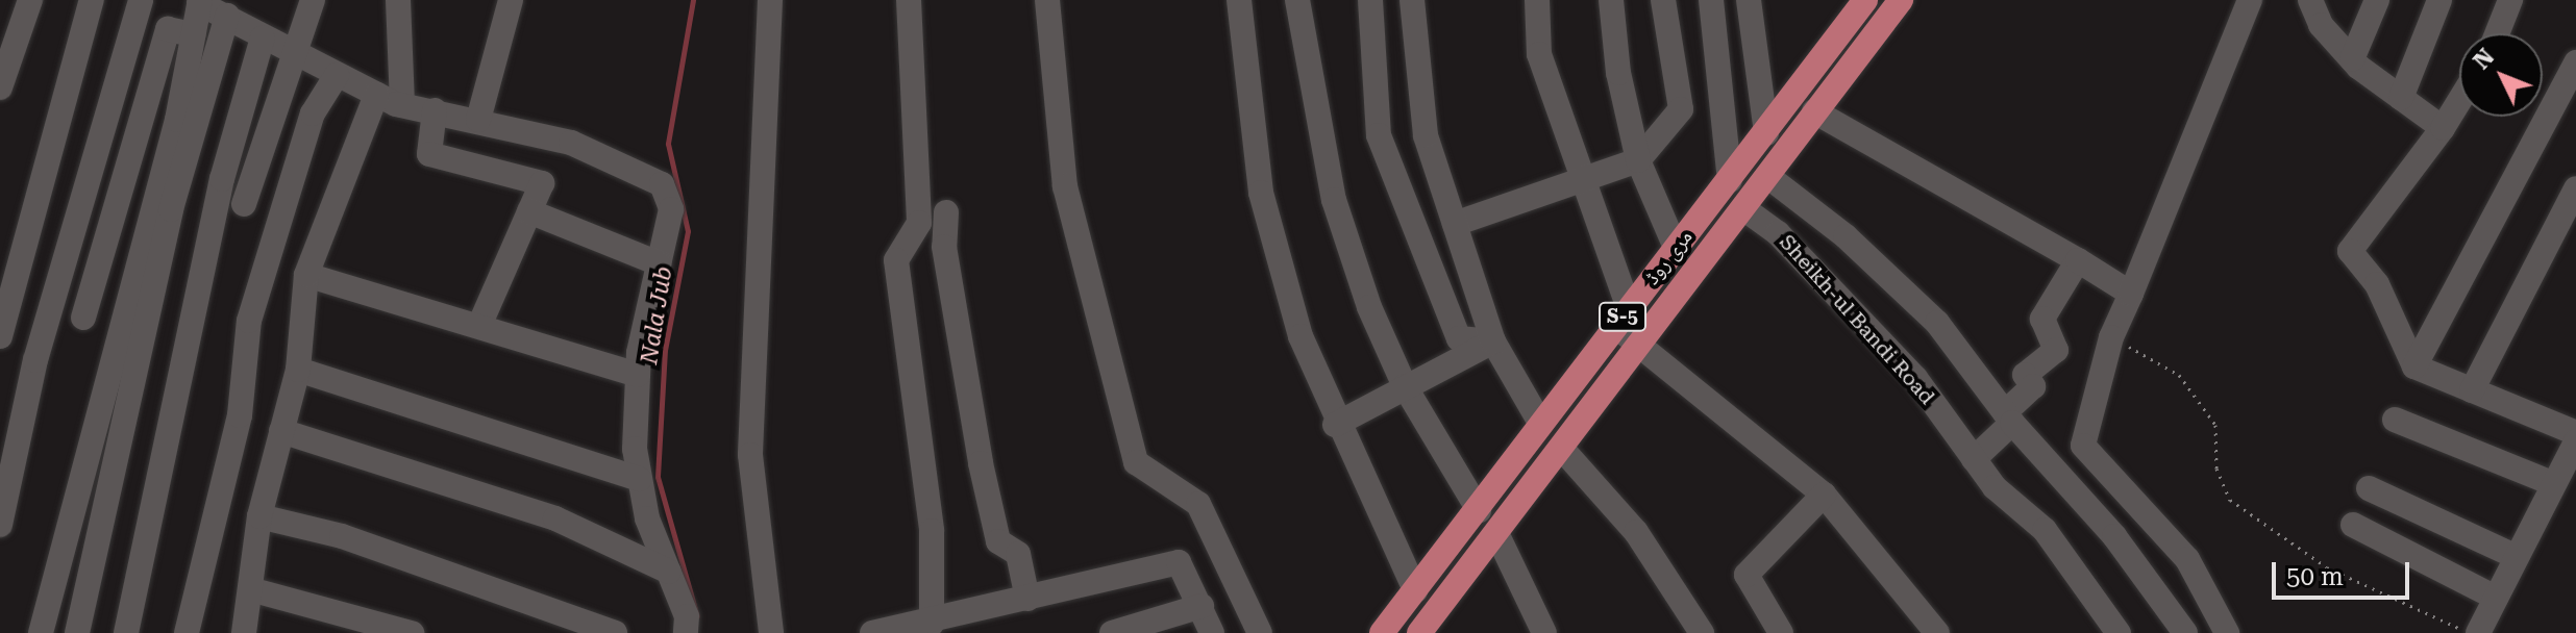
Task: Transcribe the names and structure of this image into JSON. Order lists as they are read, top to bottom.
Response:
{
  "streets": {
    "main road": ["مری روڈ", "S-5"],
    "street": ["Sheikh-ul Bandi Road"]
  },
  "crossings": [
    ["مری روڈ", "Sheikh-ul Bandi Road"]
  ],
  "water": ["Nala Jub"],
  "scale_bar": "50 m",
  "north": "top left"
}
